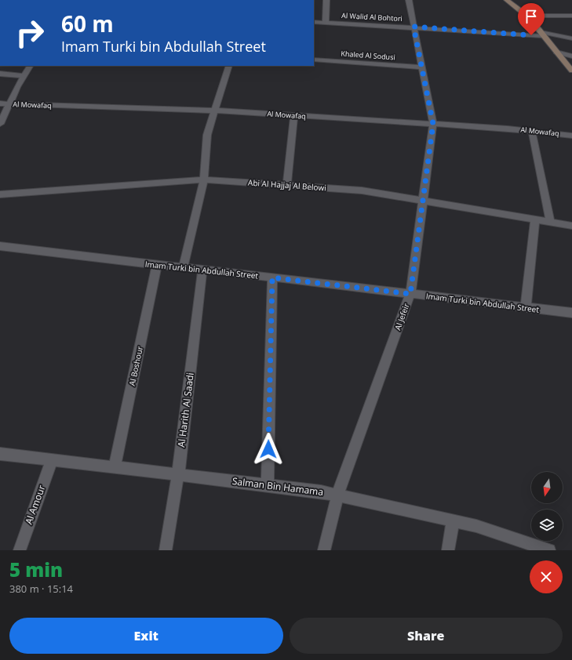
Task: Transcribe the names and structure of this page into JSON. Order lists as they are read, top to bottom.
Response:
{
  "streets": {
    "street": [
      "Al Walid Al Bohtori",
      "Khaled Al Sodusi",
      "Al Mowafaq",
      "Abi Al Hajjaj Al Belowi",
      "Imam Turki bin Abdullah Street",
      "Al Jefeir",
      "Al Boshour",
      "Al Harith Al Saadi",
      "Salman Bin Hamama",
      "Al Amour"
    ]
  },
  "crossings": [
    ["Al Walid Al Bohtori", "Al Jefeir"],
    ["Khaled Al Sodusi", "Al Jefeir"],
    ["Al Mowafaq", "Al Jefeir"],
    ["Abi Al Hajjaj Al Belowi", "Al Jefeir"],
    ["Imam Turki bin Abdullah Street", "Al Jefeir"],
    ["Imam Turki bin Abdullah Street", "Al Boshour"],
    ["Imam Turki bin Abdullah Street", "Al Harith Al Saadi"],
    ["Al Jefeir", "Salman Bin Hamama"],
    ["Al Boshour", "Salman Bin Hamama"],
    ["Al Harith Al Saadi", "Salman Bin Hamama"],
    ["Salman Bin Hamama", "Al Amour"]
  ],
  "north": "bottom",
  "page": {
    "turn": ["60 m", "Imam Turki bin Abdullah Street"],
    "heading": ["5 min", "380 m · 15:14"],
    "buttons": ["Exit", "Share"]
  }
}
